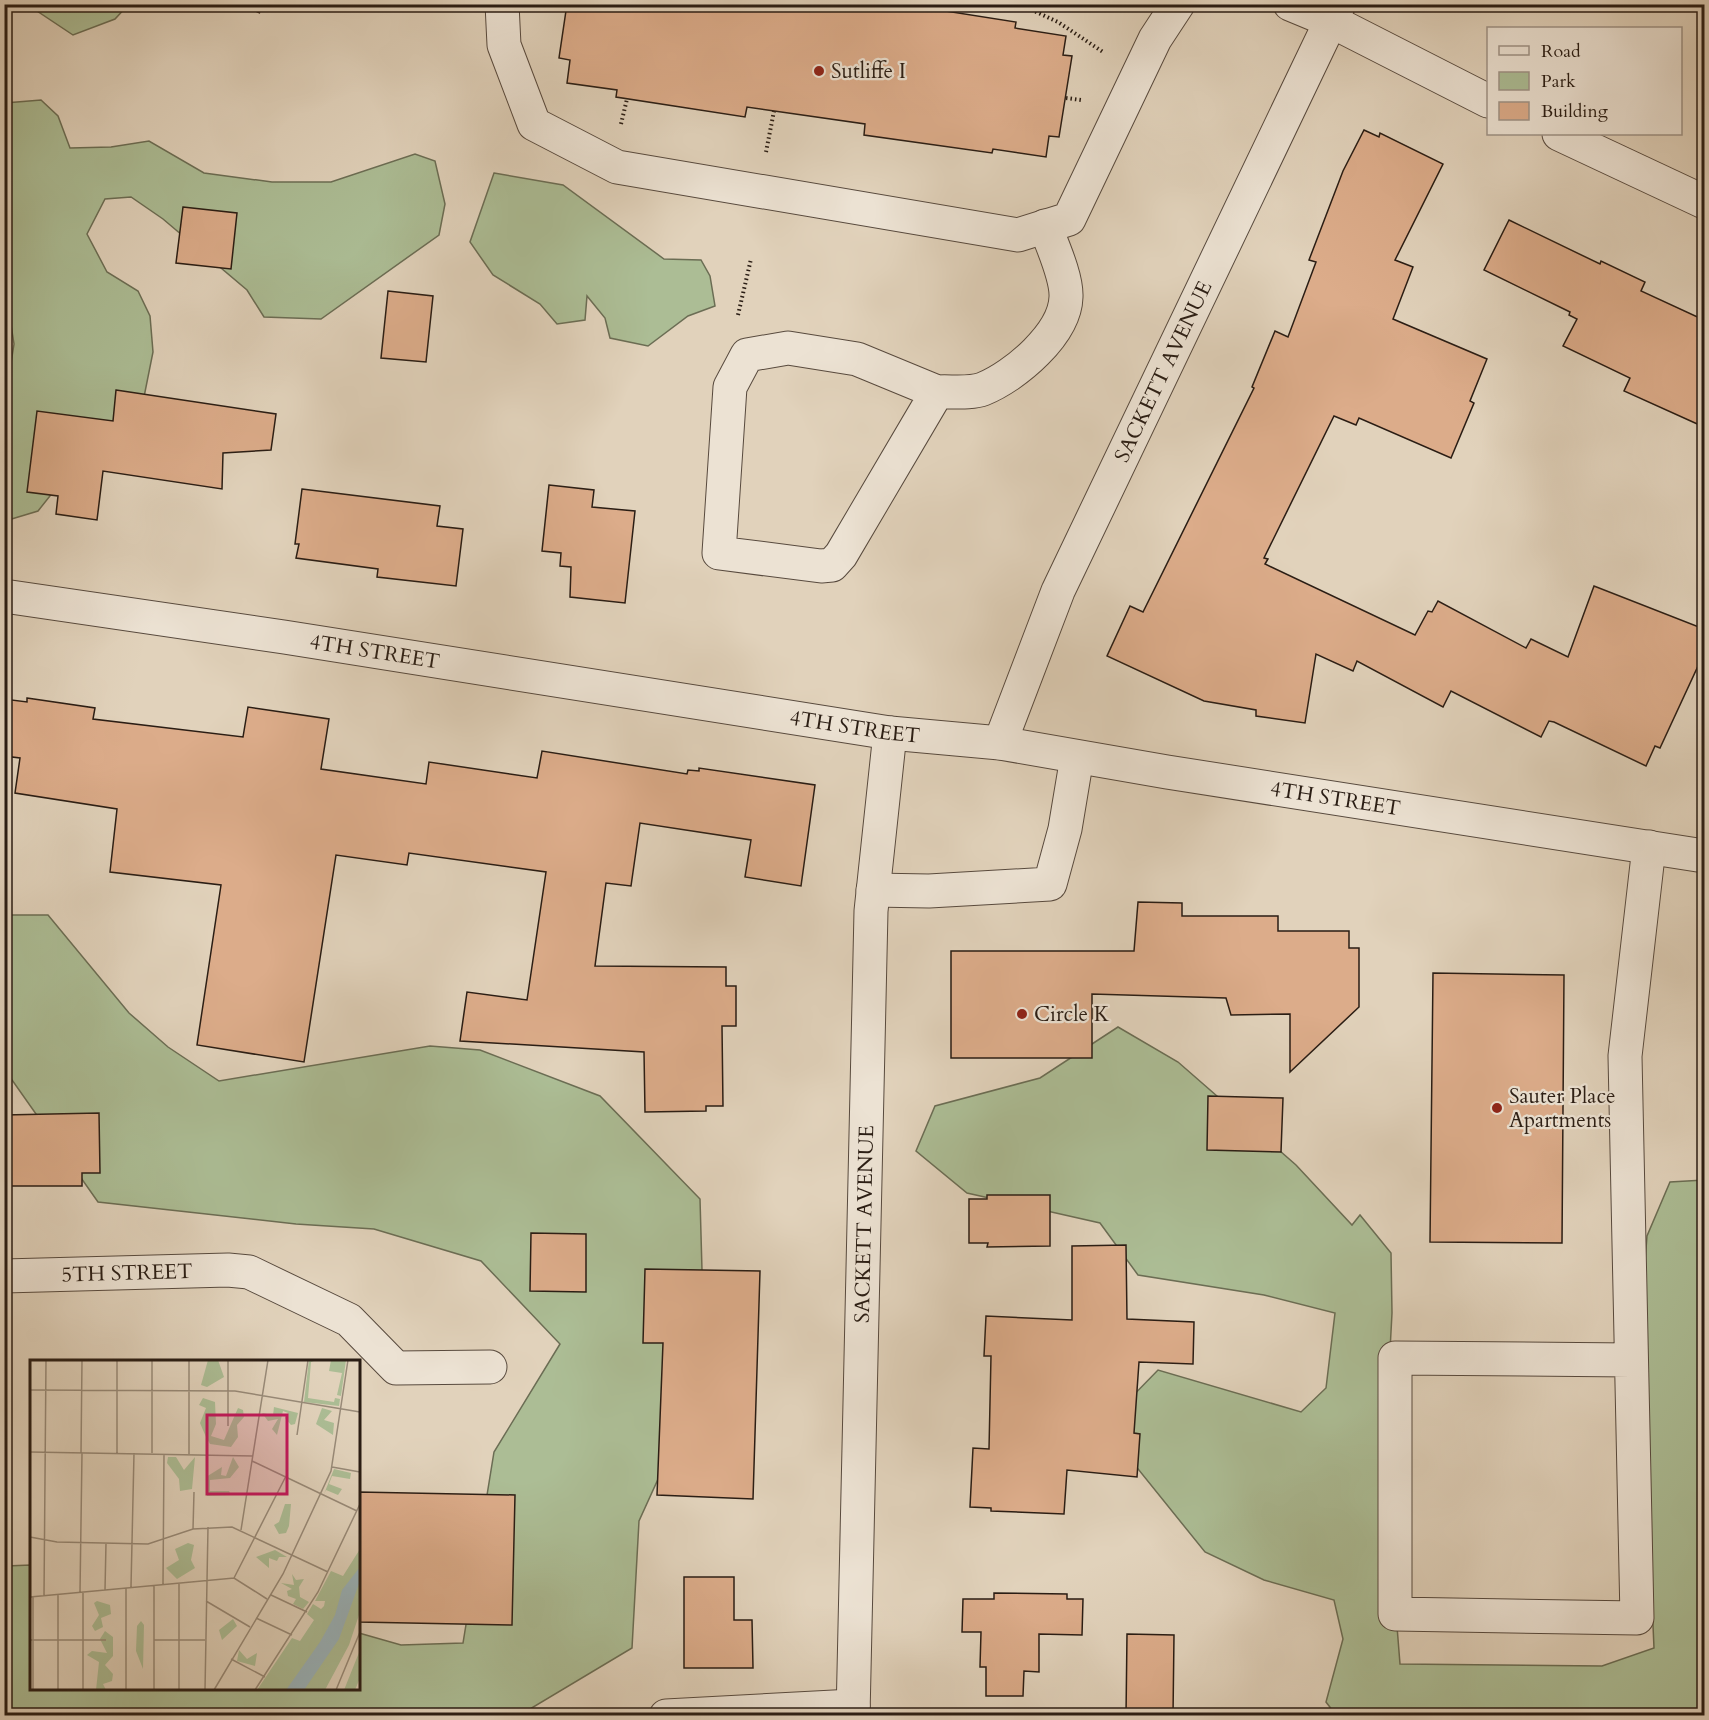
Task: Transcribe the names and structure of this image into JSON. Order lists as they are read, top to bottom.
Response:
{
  "streets": {
    "street": ["SACKETT AVENUE", "4TH STREET", "5TH STREET"]
  },
  "crossings": [
    ["SACKETT AVENUE", "4TH STREET"]
  ],
  "places": ["Sutliffe I", "Circle K", "Sauter Place Apartments"],
  "legend": ["Road", "Park", "Building"]
}
